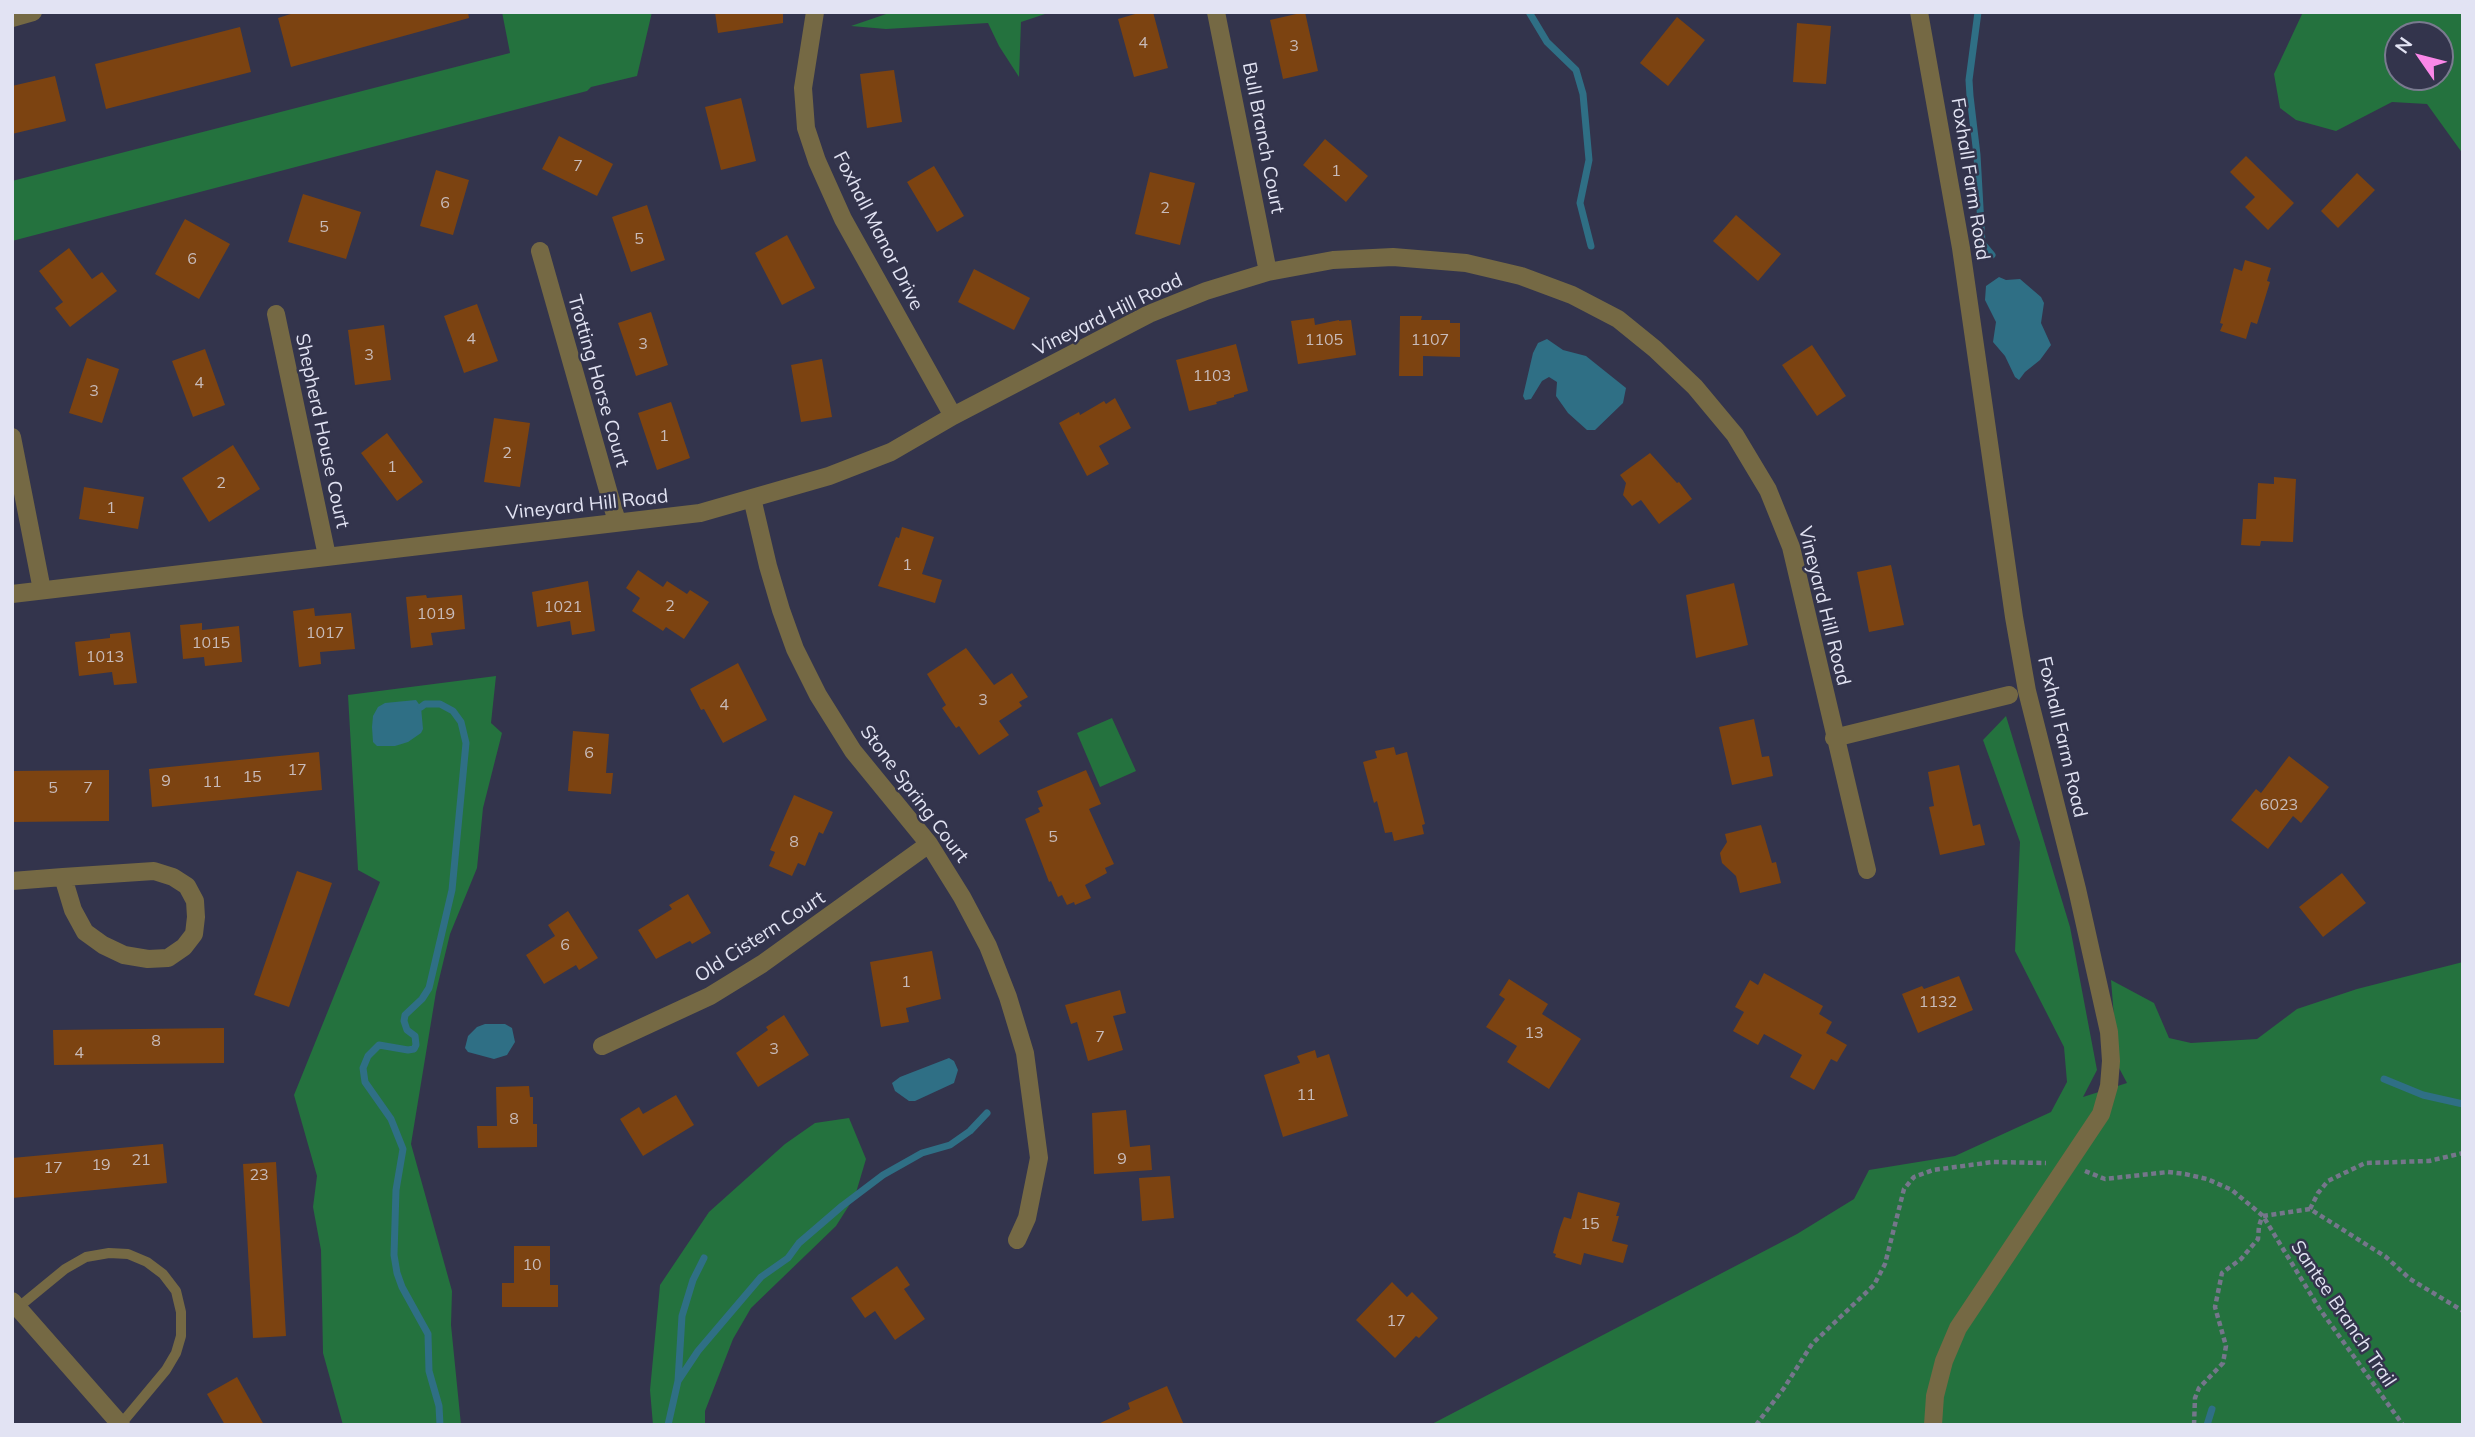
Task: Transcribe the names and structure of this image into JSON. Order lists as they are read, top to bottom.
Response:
{
  "streets": {
    "street": [
      "Bull Branch Court",
      "Foxhall Farm Road",
      "Foxhall Manor Drive",
      "Vineyard Hill Road",
      "Trotting Horse Court",
      "Shepherd House Court",
      "Stone Spring Court",
      "Old Cistern Court"
    ],
    "path": ["Santee Branch Trail"]
  },
  "crossings": [
    ["Bull Branch Court", "Vineyard Hill Road"],
    ["Foxhall Farm Road", "Santee Branch Trail"],
    ["Foxhall Manor Drive", "Vineyard Hill Road"],
    ["Vineyard Hill Road", "Trotting Horse Court"],
    ["Vineyard Hill Road", "Shepherd House Court"],
    ["Vineyard Hill Road", "Stone Spring Court"],
    ["Stone Spring Court", "Old Cistern Court"]
  ],
  "house_numbers": [
    "4",
    "3",
    "7",
    "1",
    "6",
    "2",
    "5",
    "5",
    "6",
    "4",
    "1105",
    "1107",
    "3",
    "3",
    "1103",
    "4",
    "3",
    "1",
    "2",
    "1",
    "2",
    "1",
    "1",
    "2",
    "1021",
    "1019",
    "1017",
    "1015",
    "1013",
    "3",
    "4",
    "6",
    "17",
    "15",
    "9",
    "11",
    "5",
    "7",
    "6023",
    "5",
    "8",
    "6",
    "1",
    "1132",
    "13",
    "7",
    "8",
    "3",
    "4",
    "11",
    "8",
    "9",
    "21",
    "19",
    "17",
    "23",
    "15",
    "10",
    "17"
  ],
  "north": "top left"
}
